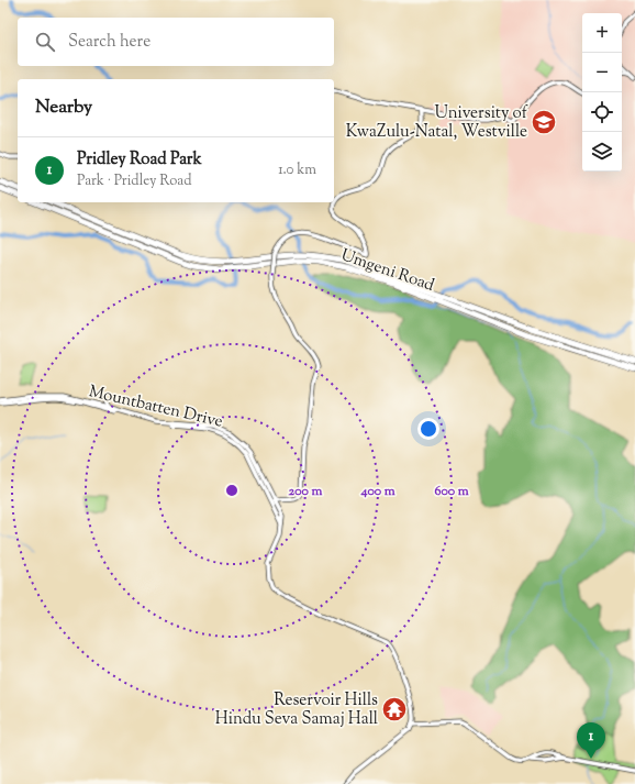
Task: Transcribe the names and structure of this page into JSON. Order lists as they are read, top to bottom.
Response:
{
  "streets": {
    "highway": ["Umgeni Road"],
    "street": ["Mountbatten Drive"]
  },
  "places": {
    "school or university": ["University of KwaZulu-Natal, Westville"],
    "temple": ["Reservoir Hills Hindu Seva Samaj Hall"]
  },
  "page": {
    "map_buttons": ["+", "−"],
    "search": "Search here",
    "heading": "Nearby",
    "list": [
      {
        "mark": "1",
        "name": "Pridley Road Park",
        "note": "Park · Pridley Road",
        "value": "1.0 km"
      }
    ],
    "pins": "1"
  },
  "rings": ["200 m", "400 m", "600 m"]
}
